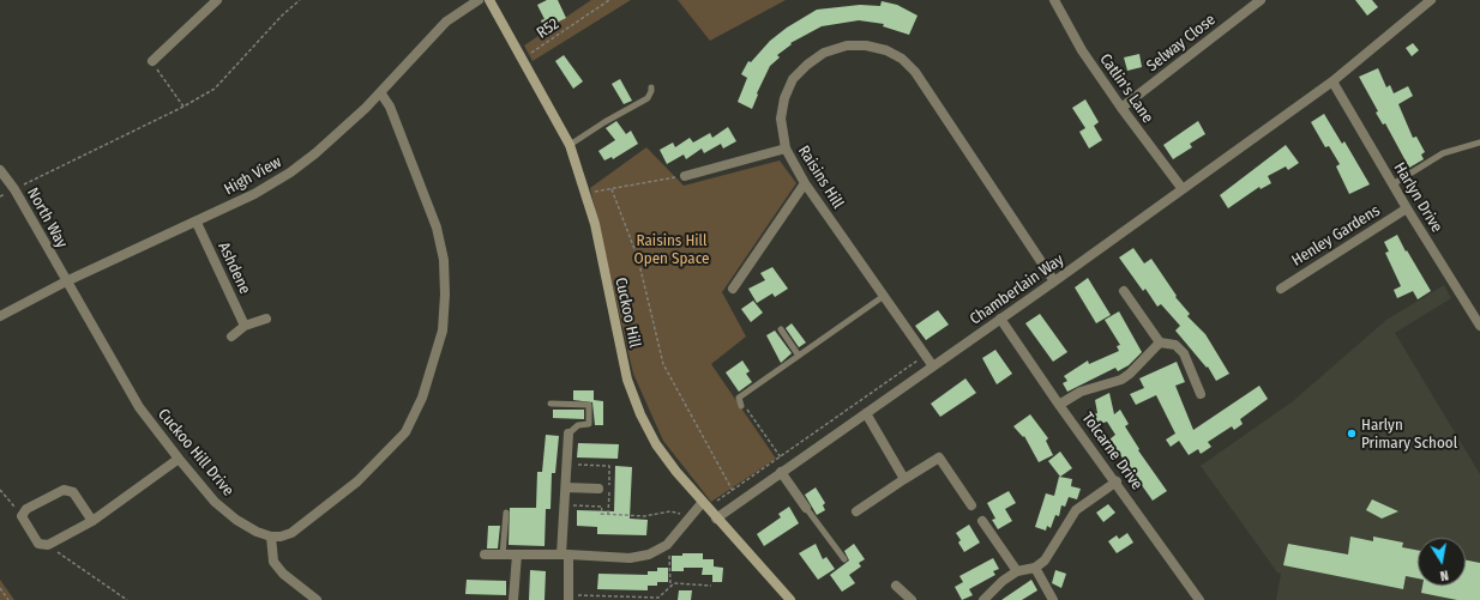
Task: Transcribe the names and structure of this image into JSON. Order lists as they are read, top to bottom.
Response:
{
  "streets": {
    "main road": ["Cuckoo Hill"],
    "street": [
      "Selway Close",
      "Catlin's Lane",
      "High View",
      "Raisins Hill",
      "Harlyn Drive",
      "North Way",
      "Henley Gardens",
      "Ashdene",
      "Chamberlain Way",
      "Tolcarne Drive",
      "Cuckoo Hill Drive"
    ],
    "path": ["R52"]
  },
  "crossings": [
    ["R52", "Cuckoo Hill"],
    ["Selway Close", "Catlin's Lane"],
    ["Catlin's Lane", "Chamberlain Way"],
    ["High View", "North Way"],
    ["High View", "Ashdene"],
    ["High View", "Cuckoo Hill Drive"],
    ["Raisins Hill", "Chamberlain Way"],
    ["Harlyn Drive", "Henley Gardens"],
    ["Harlyn Drive", "Chamberlain Way"],
    ["North Way", "Cuckoo Hill Drive"],
    ["Chamberlain Way", "Cuckoo Hill"],
    ["Chamberlain Way", "Tolcarne Drive"]
  ],
  "parks": ["Raisins Hill Open Space"],
  "places": ["Harlyn Primary School"],
  "north": "bottom"
}
